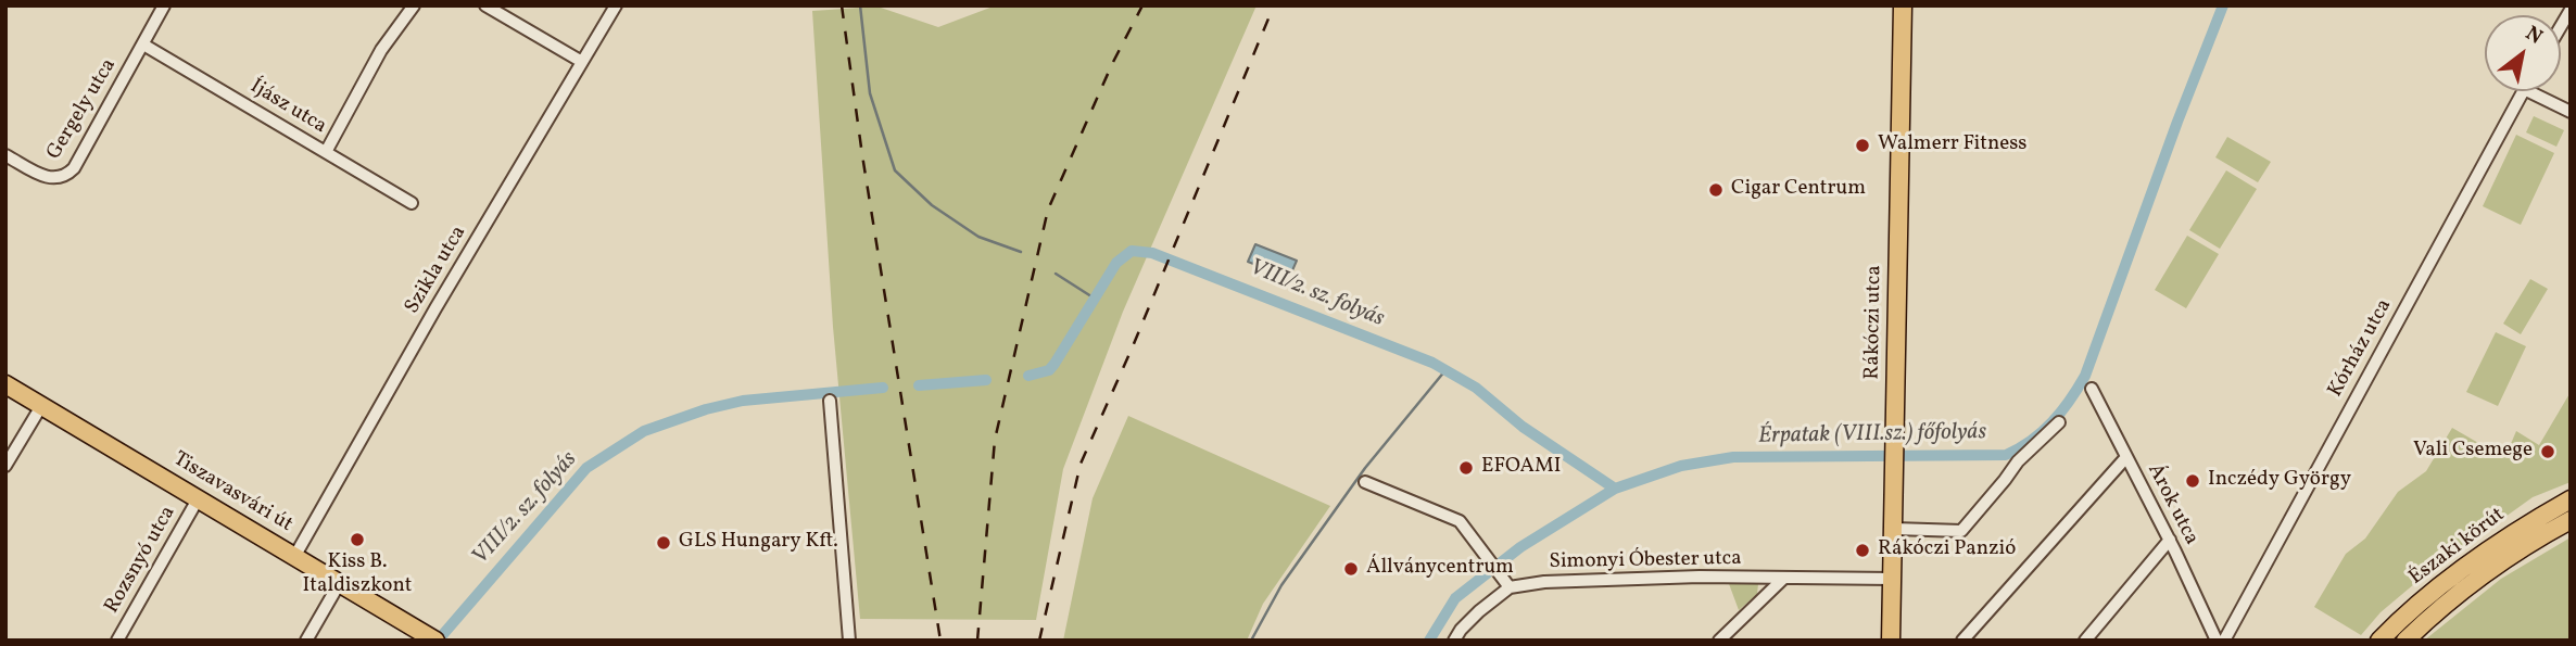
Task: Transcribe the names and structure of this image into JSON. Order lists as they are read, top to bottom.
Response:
{
  "streets": {
    "main road": ["Rákóczi utca", "Tiszavasvári út", "Északi körút"],
    "street": [
      "Íjász utca",
      "Gergely utca",
      "Szikla utca",
      "Kórház utca",
      "Árok utca",
      "Rozsnyó utca",
      "Simonyi Óbester utca"
    ]
  },
  "crossings": [
    ["Íjász utca", "Gergely utca"],
    ["Szikla utca", "Tiszavasvári út"],
    ["Rákóczi utca", "Simonyi Óbester utca"],
    ["Tiszavasvári út", "Rozsnyó utca"]
  ],
  "water": ["VIII/2. sz. folyás", "Érpatak (VIII.sz.) főfolyás"],
  "places": [
    "Walmerr Fitness",
    "Cigar Centrum",
    "Vali Csemege",
    "EFOAMI",
    "Inczédy György",
    "Kiss B. Italdiszkont",
    "GLS Hungary Kft.",
    "Rákóczi Panzió",
    "Állványcentrum"
  ],
  "north": "top right"
}
